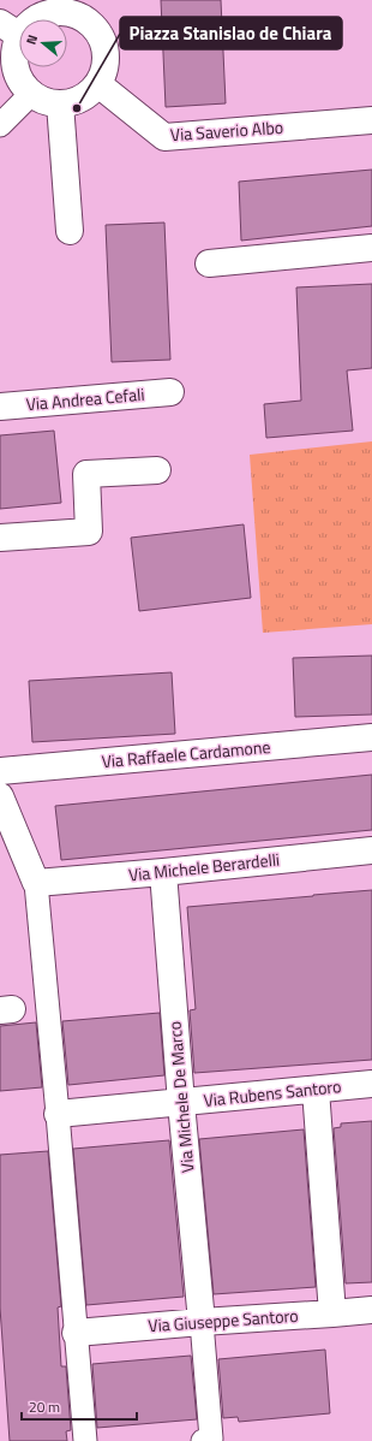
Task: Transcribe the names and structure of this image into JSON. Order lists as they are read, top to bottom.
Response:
{
  "streets": {
    "street": [
      "Via Saverio Albo",
      "Via Andrea Cefali",
      "Via Raffaele Cardamone",
      "Via Michele Berardelli",
      "Via Rubens Santoro",
      "Via Michele De Marco",
      "Via Giuseppe Santoro"
    ]
  },
  "crossings": [
    ["Via Michele Berardelli", "Via Michele De Marco"],
    ["Via Rubens Santoro", "Via Michele De Marco"],
    ["Via Michele De Marco", "Via Giuseppe Santoro"]
  ],
  "places": ["Piazza Stanislao de Chiara"],
  "scale_bar": "20 m",
  "north": "left"
}
